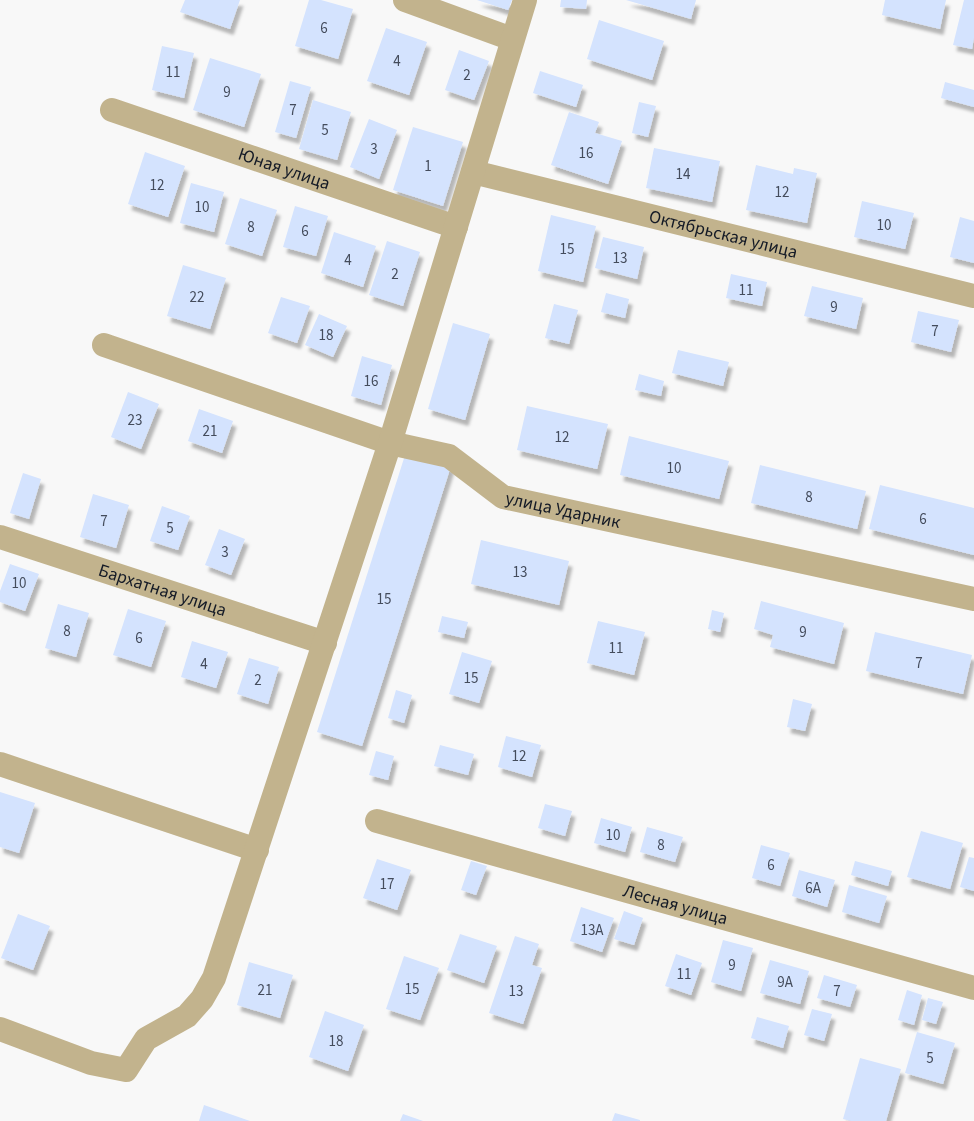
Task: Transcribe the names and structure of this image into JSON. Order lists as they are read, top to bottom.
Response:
{
  "streets": {
    "street": [
      "Юная улица",
      "Октябрьская улица",
      "улица Ударник",
      "Бархатная улица",
      "Лесная улица"
    ]
  },
  "house_numbers": [
    "6",
    "4",
    "11",
    "2",
    "9",
    "7",
    "5",
    "3",
    "16",
    "1",
    "14",
    "12",
    "12",
    "10",
    "10",
    "8",
    "6",
    "15",
    "13",
    "4",
    "2",
    "11",
    "22",
    "9",
    "7",
    "18",
    "16",
    "23",
    "21",
    "12",
    "10",
    "8",
    "6",
    "7",
    "5",
    "3",
    "13",
    "10",
    "15",
    "8",
    "9",
    "6",
    "11",
    "7",
    "4",
    "15",
    "2",
    "12",
    "10",
    "8",
    "6",
    "17",
    "6А",
    "13А",
    "9",
    "11",
    "9А",
    "15",
    "21",
    "13",
    "7",
    "18",
    "5"
  ]
}
